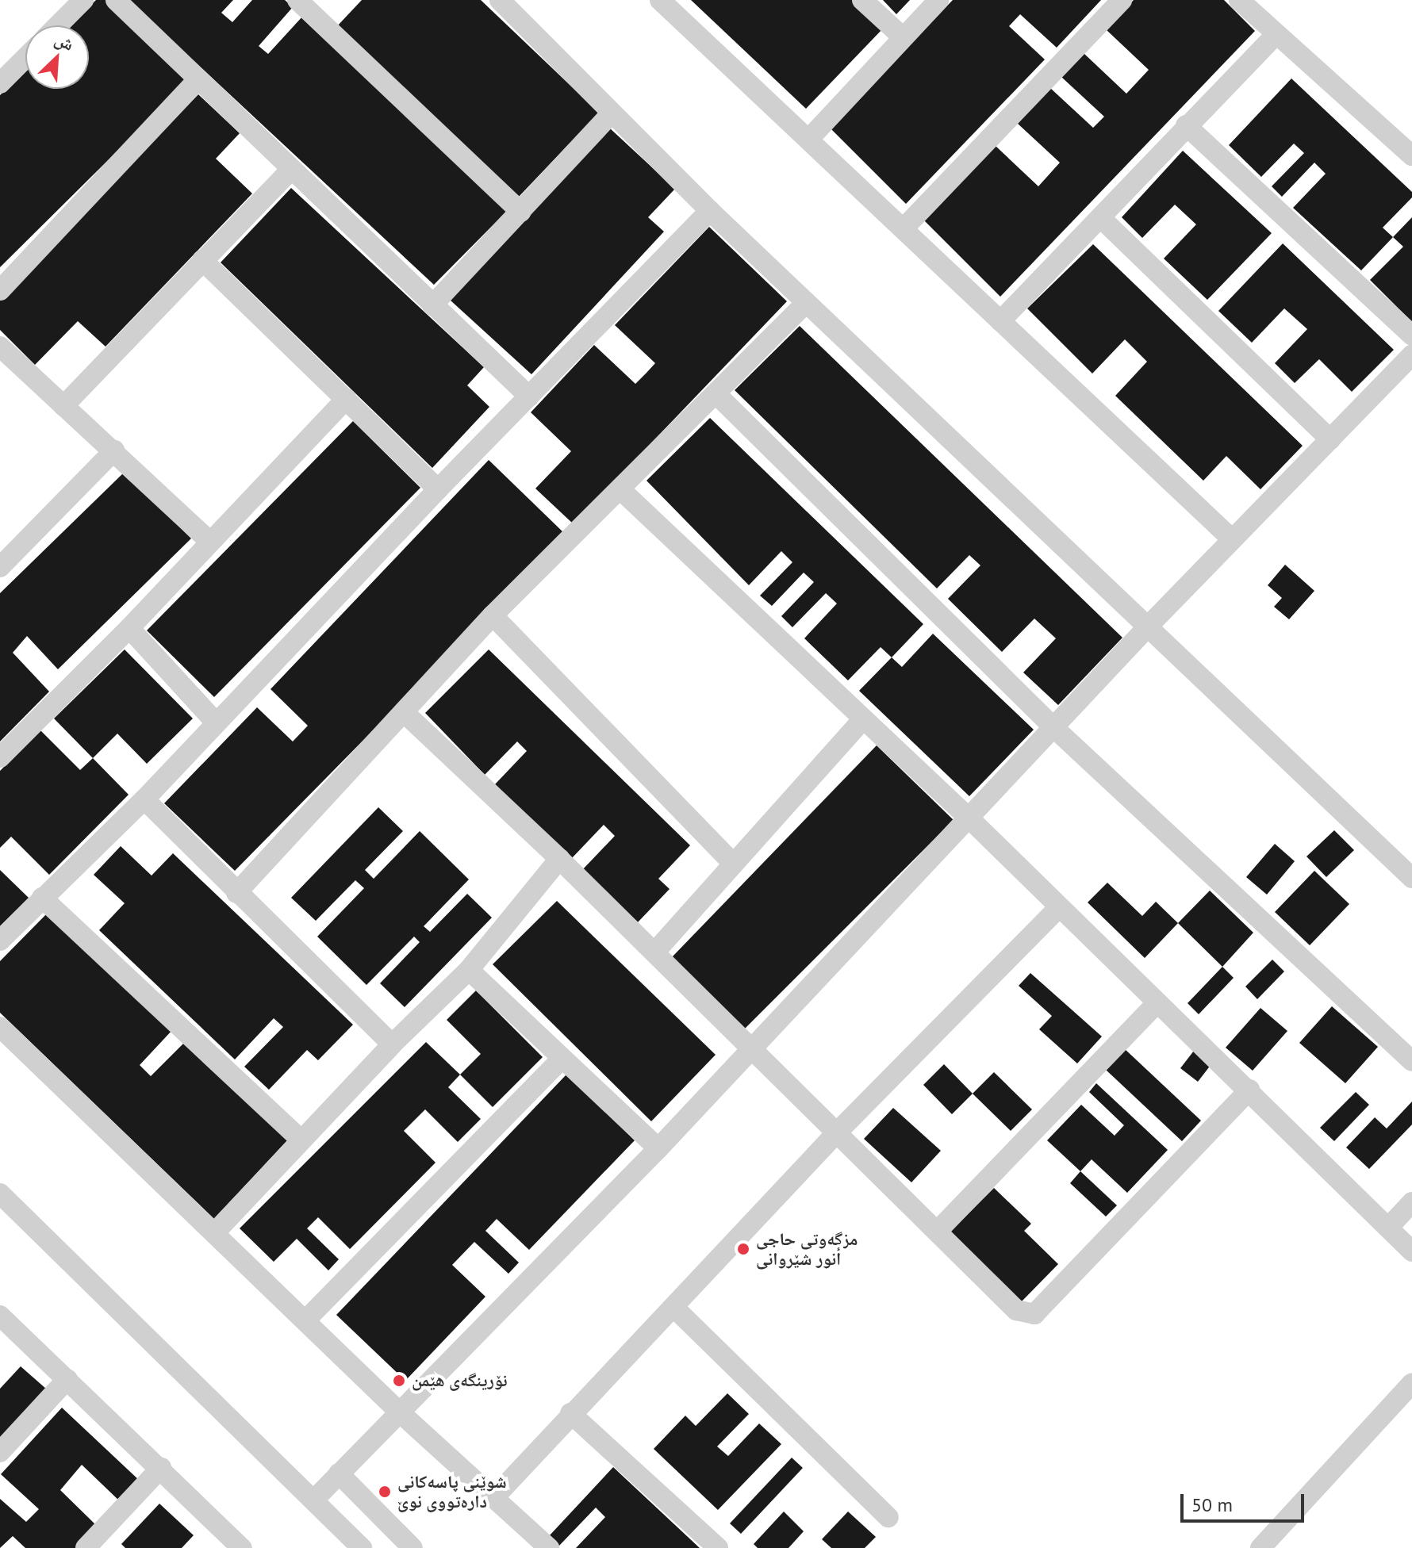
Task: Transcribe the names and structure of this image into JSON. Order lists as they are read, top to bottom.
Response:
{
  "places": ["مزگەوتی حاجی أنور شێروانی", "نۆرینگه‌ی هێمن", "شوێنی پاسەکانی دارەتووی نوێ"],
  "scale_bar": "50 m",
  "north": "top right"
}
